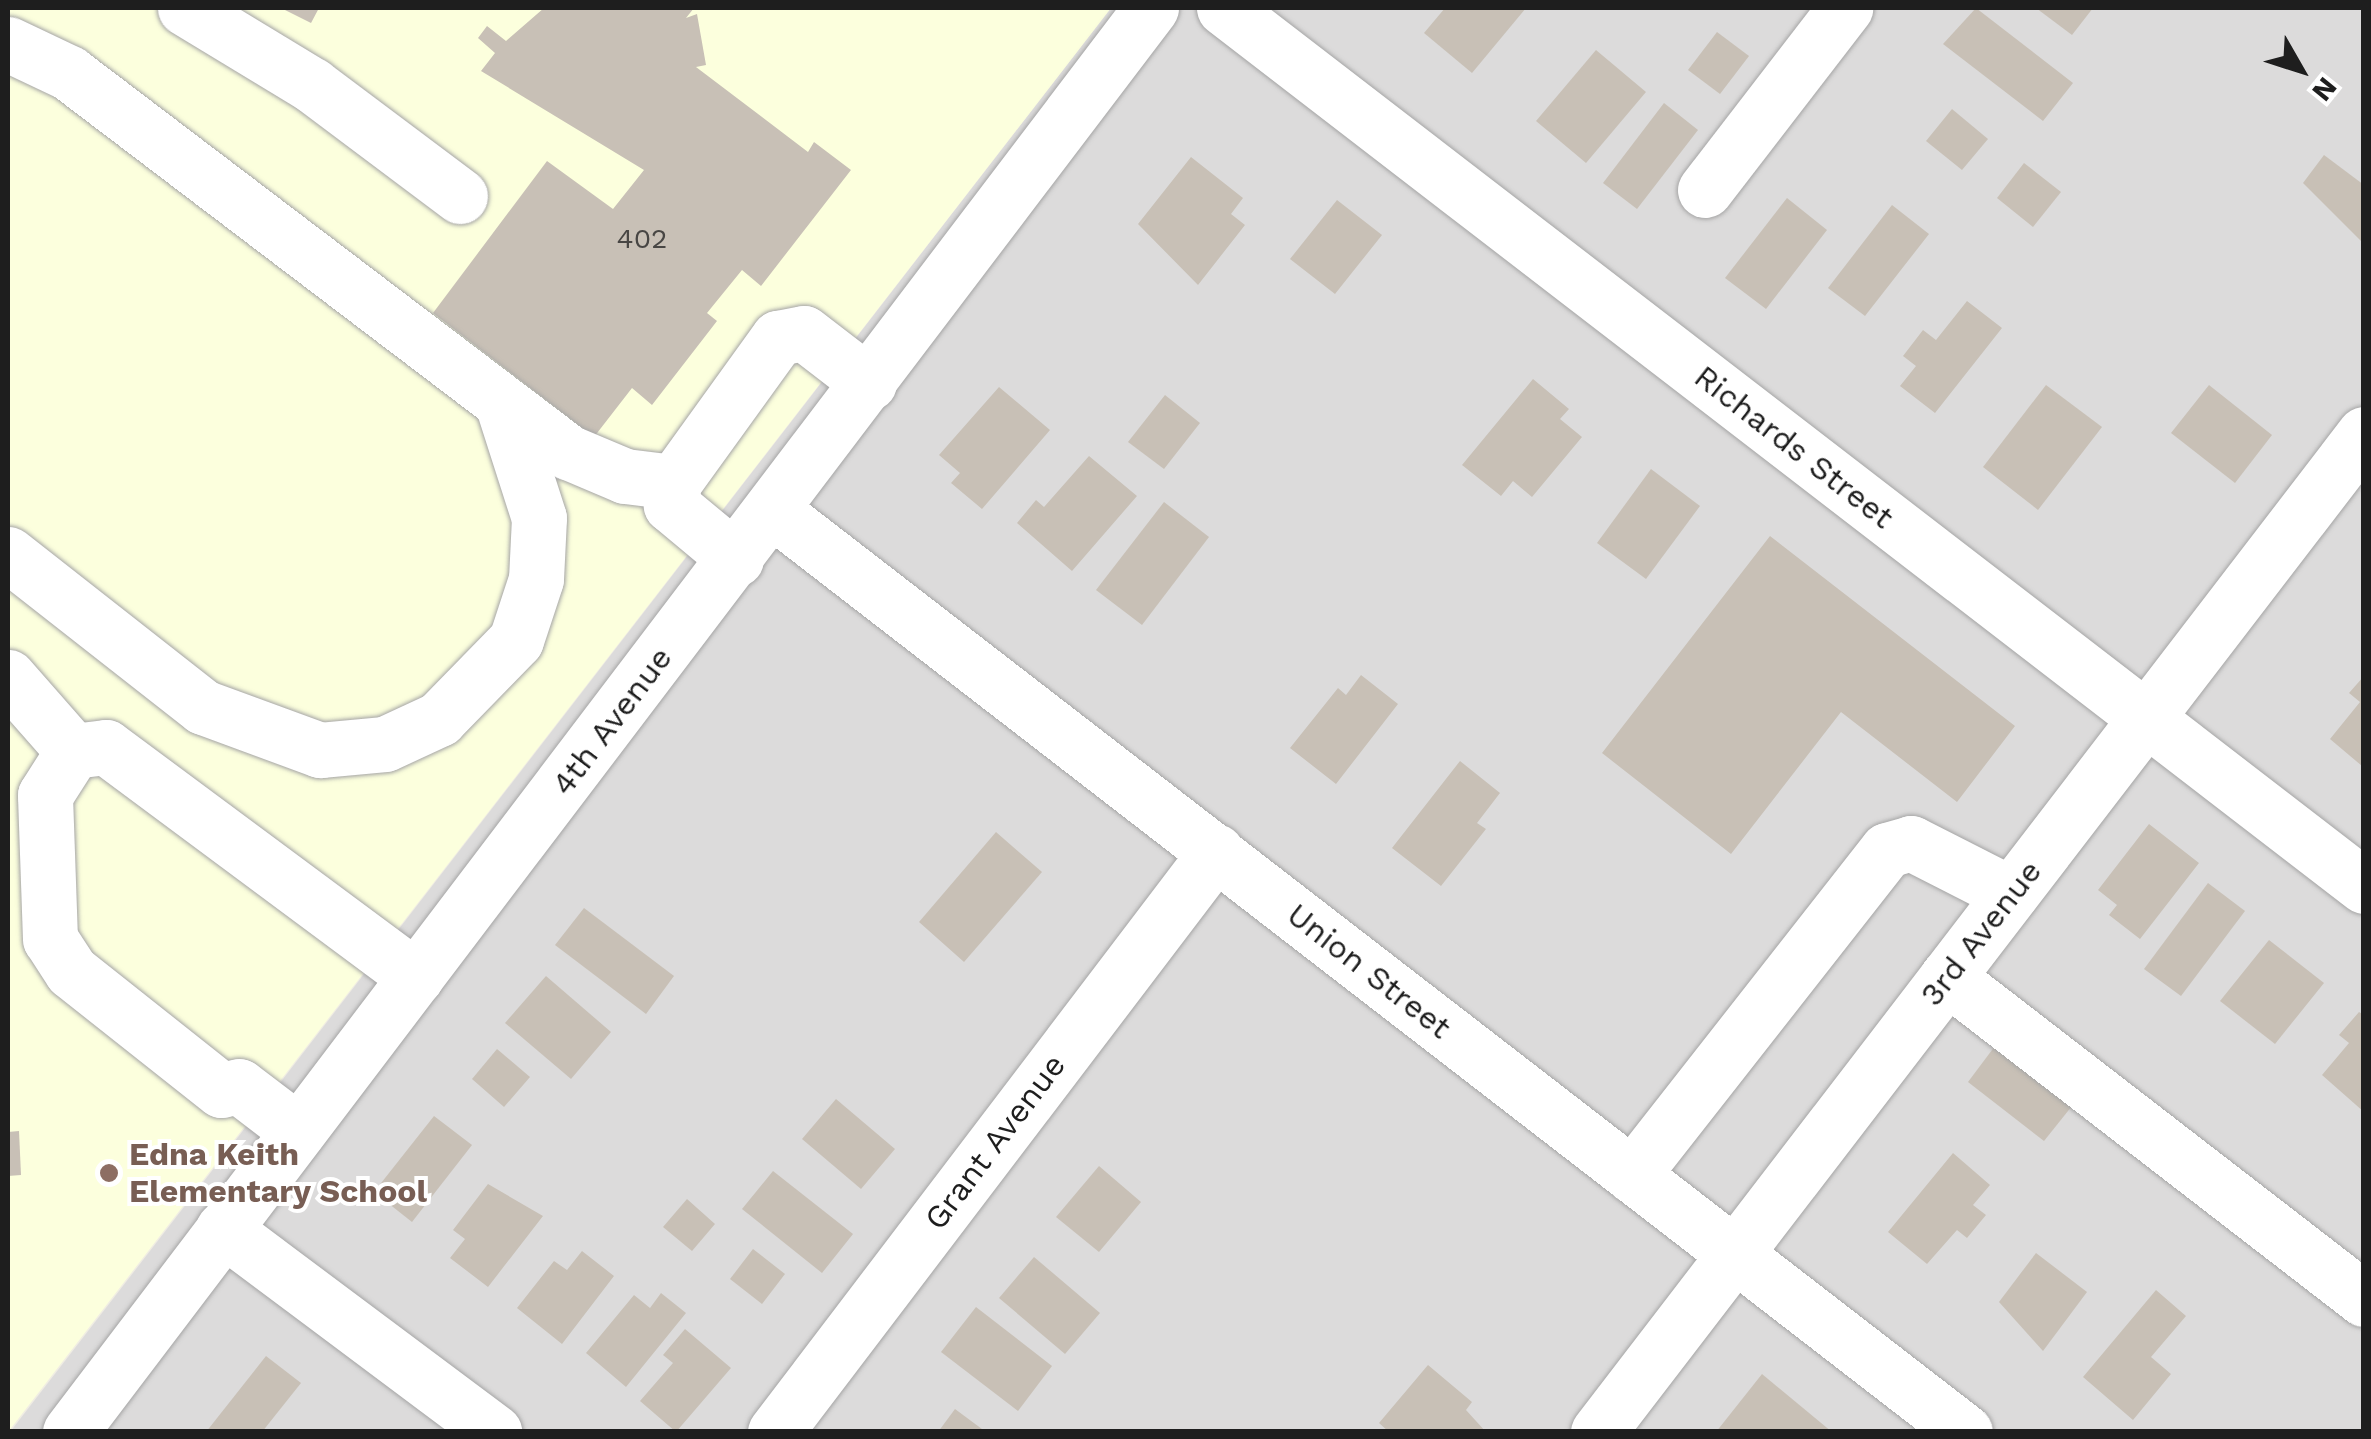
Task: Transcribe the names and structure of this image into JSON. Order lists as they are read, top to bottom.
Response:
{
  "streets": {
    "street": [
      "Richards Street",
      "4th Avenue",
      "3rd Avenue",
      "Union Street",
      "Grant Avenue"
    ]
  },
  "crossings": [
    ["Richards Street", "3rd Avenue"],
    ["4th Avenue", "Union Street"],
    ["3rd Avenue", "Union Street"],
    ["Union Street", "Grant Avenue"]
  ],
  "places": ["Edna Keith Elementary School"],
  "house_numbers": ["402"],
  "north": "bottom right"
}
